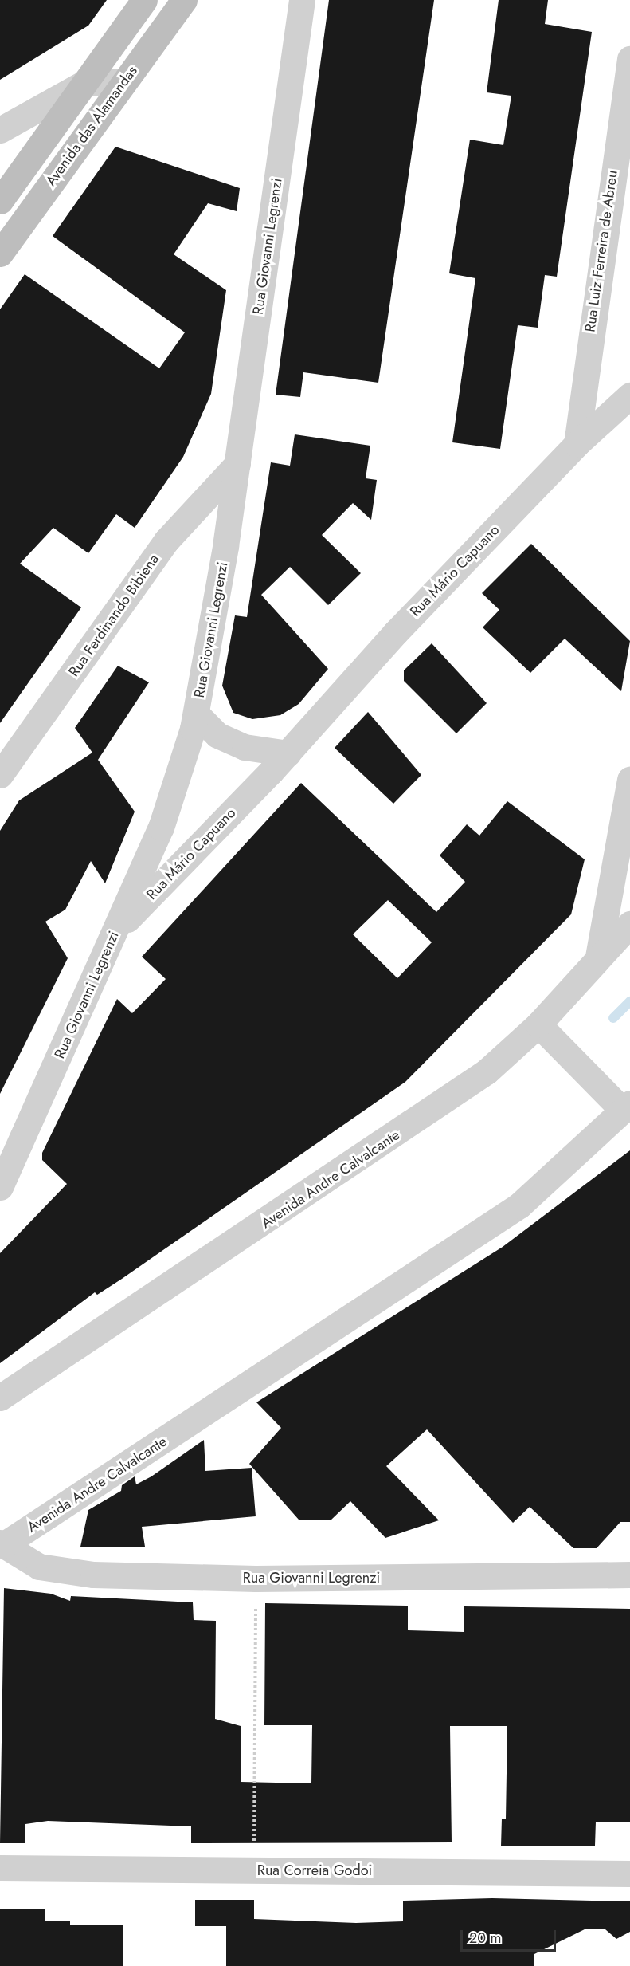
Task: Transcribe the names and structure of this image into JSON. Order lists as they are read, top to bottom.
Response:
{
  "streets": {
    "street": [
      "Avenida das Alamandas",
      "Rua Giovanni Legrenzi",
      "Rua Luiz Ferreira de Abreu",
      "Rua Mário Capuano",
      "Rua Ferdinando Bibiena",
      "Avenida Andre Calvalcante",
      "Rua Correia Godoi"
    ]
  },
  "crossings": [
    ["Rua Giovanni Legrenzi", "Rua Mário Capuano"],
    ["Rua Giovanni Legrenzi", "Rua Ferdinando Bibiena"],
    ["Rua Giovanni Legrenzi", "Avenida Andre Calvalcante"],
    ["Rua Luiz Ferreira de Abreu", "Rua Mário Capuano"]
  ],
  "scale_bar": "20 m"
}
